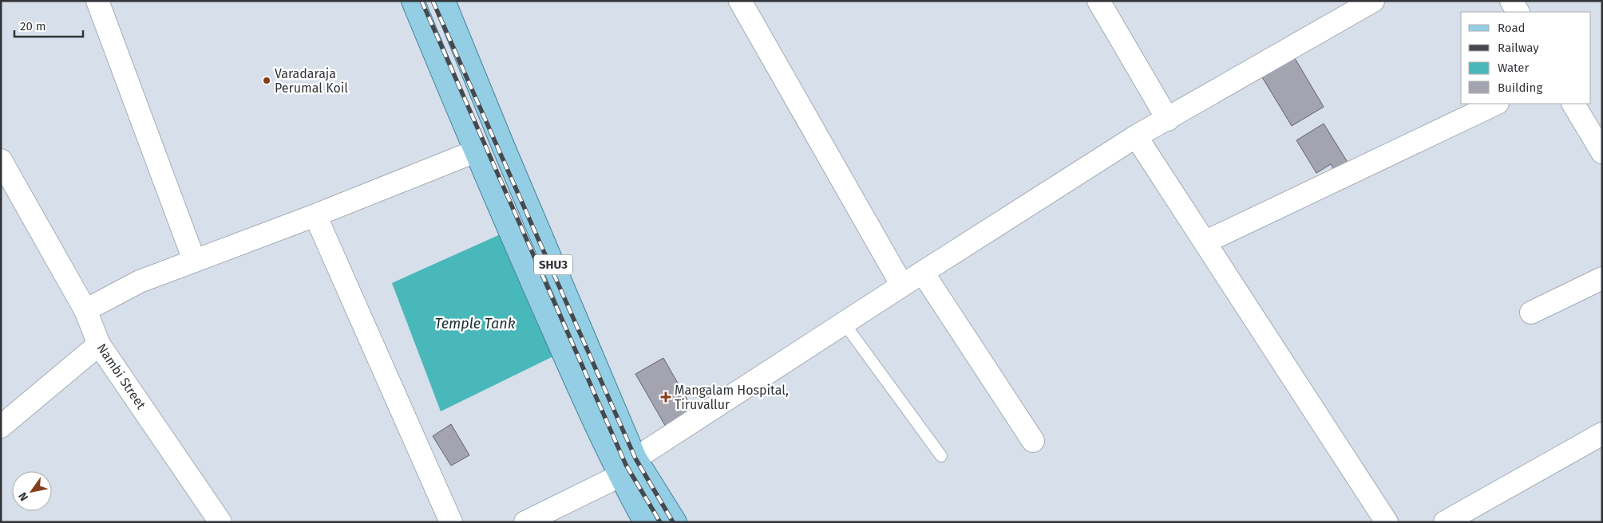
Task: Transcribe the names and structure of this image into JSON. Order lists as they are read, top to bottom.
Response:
{
  "streets": {
    "main road": ["SHU3"],
    "street": ["Nambi Street"]
  },
  "water": ["Temple Tank"],
  "places": {
    "other": ["Varadaraja Perumal Koil"],
    "health": ["Mangalam Hospital, Tiruvallur"]
  },
  "legend": [
    "Road",
    "Railway",
    "Water",
    "Building"
  ],
  "scale_bar": "20 m",
  "north": "bottom left"
}
